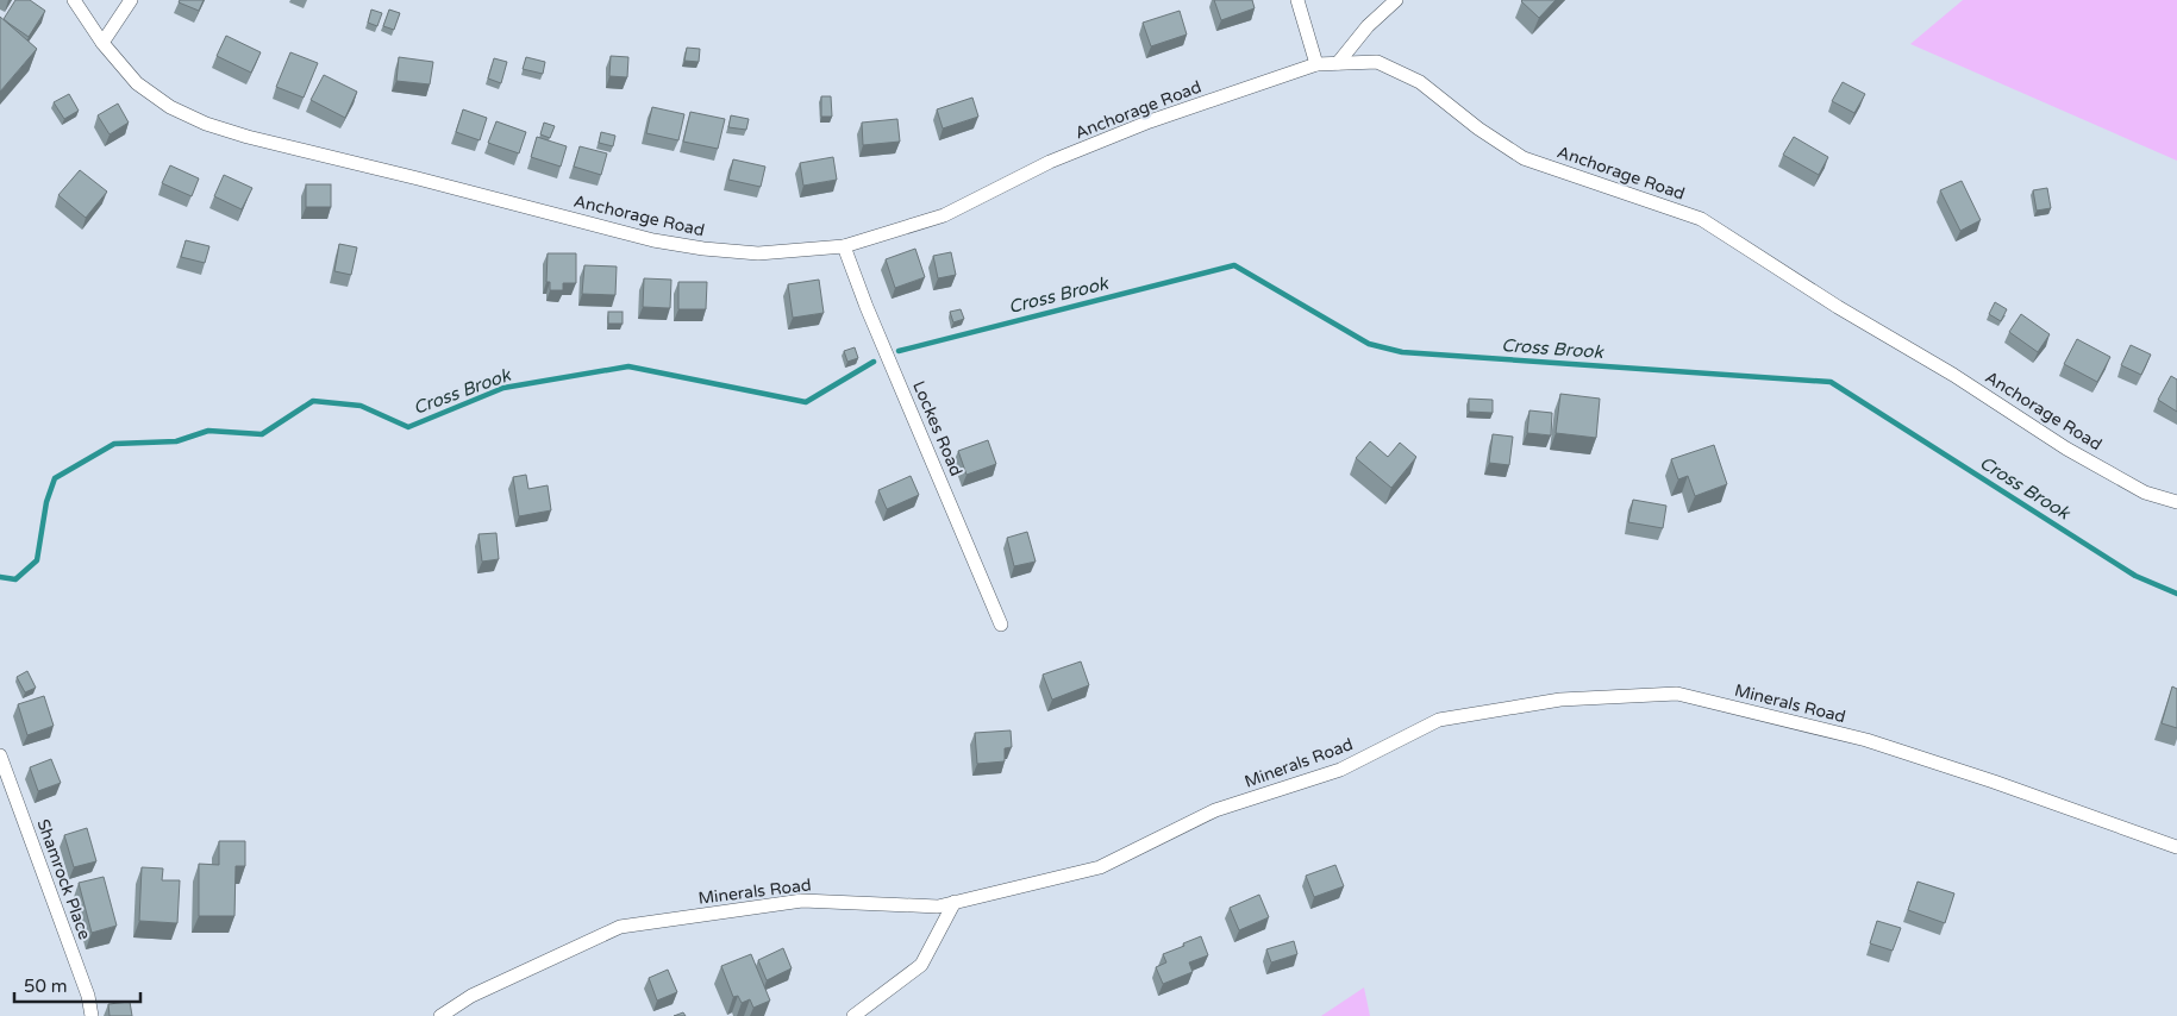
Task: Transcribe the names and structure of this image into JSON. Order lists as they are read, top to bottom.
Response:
{
  "streets": {
    "street": [
      "Anchorage Road",
      "Lockes Road",
      "Minerals Road",
      "Shamrock Place"
    ]
  },
  "crossings": [
    ["Anchorage Road", "Lockes Road"]
  ],
  "water": ["Cross Brook"],
  "scale_bar": "50 m"
}
